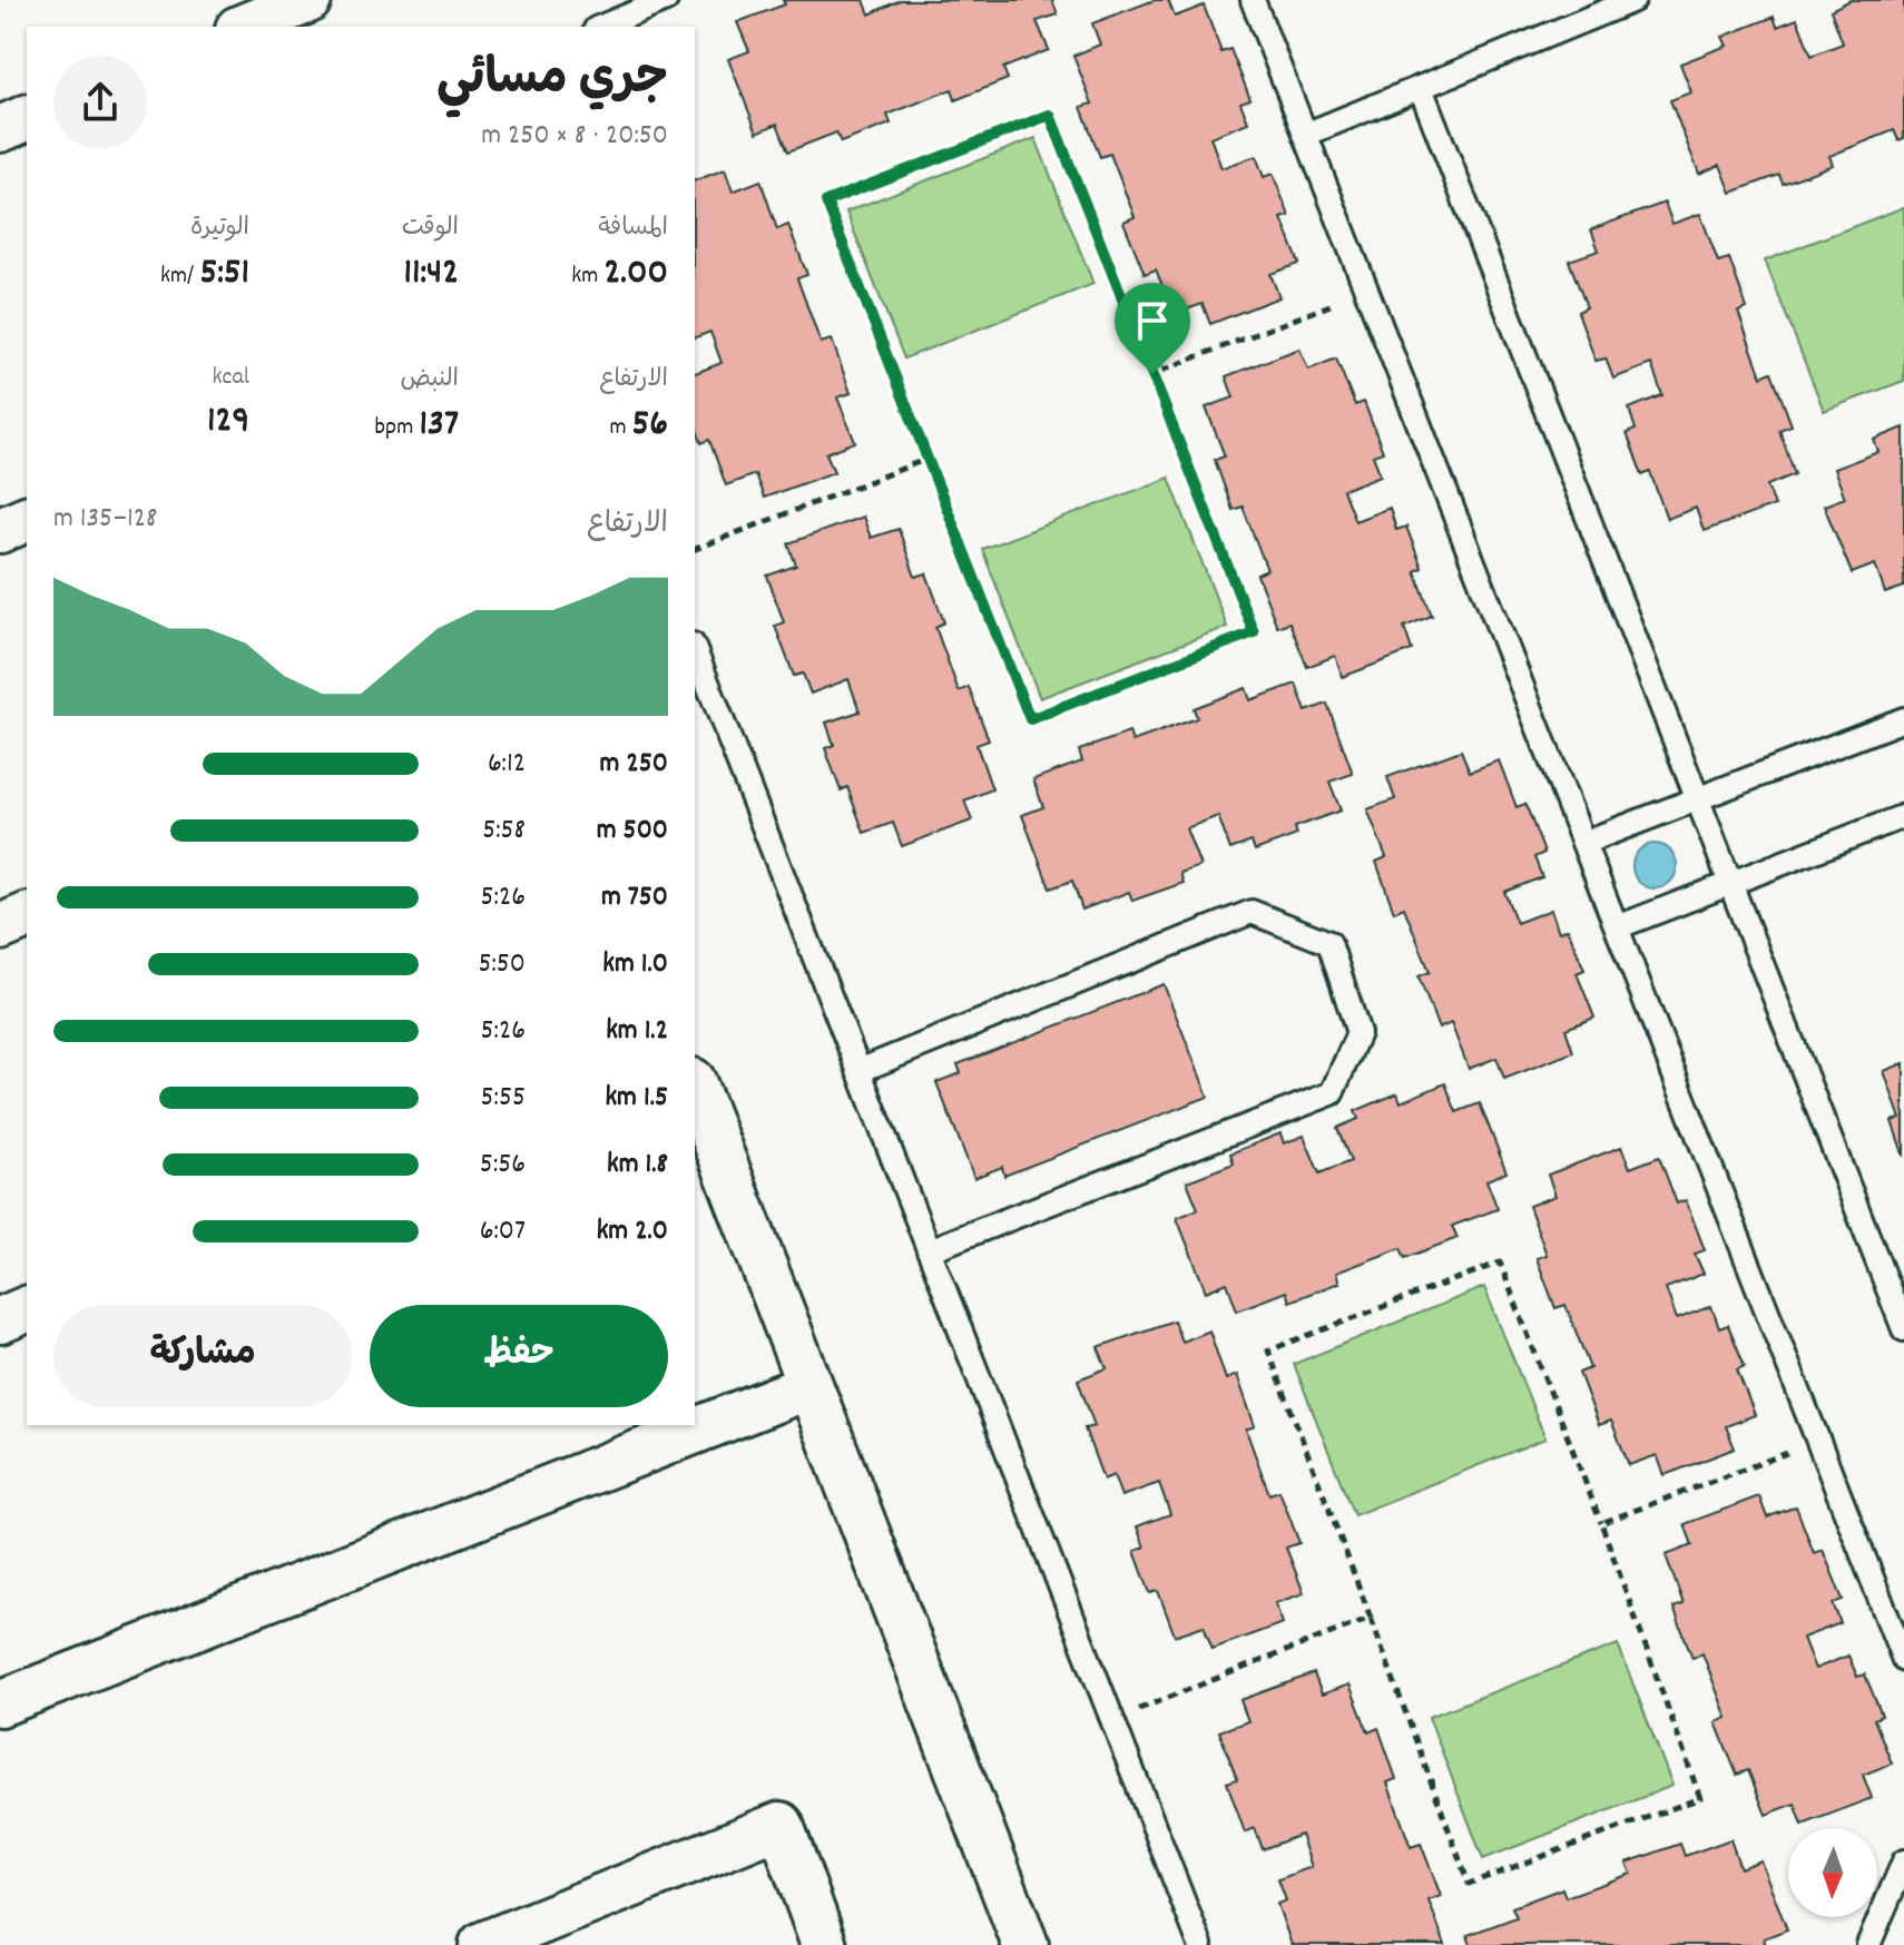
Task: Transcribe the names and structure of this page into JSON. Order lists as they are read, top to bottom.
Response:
{
  "north": "bottom",
  "page": {
    "heading": ["جري مسائي", "20:50 · 8 × 250 m"],
    "stats": [
      ["المسافة", "2.00 km"],
      ["الوقت", "11:42"],
      ["الوتيرة", "5:51 /km"],
      ["الارتفاع", "56 m"],
      ["النبض", "137 bpm"],
      ["kcal", "129"]
    ],
    "chart": ["الارتفاع", "128–135 m"],
    "list": [
      {
        "name": "250 m",
        "note": "6:12"
      },
      {
        "name": "500 m",
        "note": "5:58"
      },
      {
        "name": "750 m",
        "note": "5:26"
      },
      {
        "name": "1.0 km",
        "note": "5:50"
      },
      {
        "name": "1.2 km",
        "note": "5:26"
      },
      {
        "name": "1.5 km",
        "note": "5:55"
      },
      {
        "name": "1.8 km",
        "note": "5:56"
      },
      {
        "name": "2.0 km",
        "note": "6:07"
      }
    ],
    "buttons": ["حفظ", "مشاركة"]
  }
}
